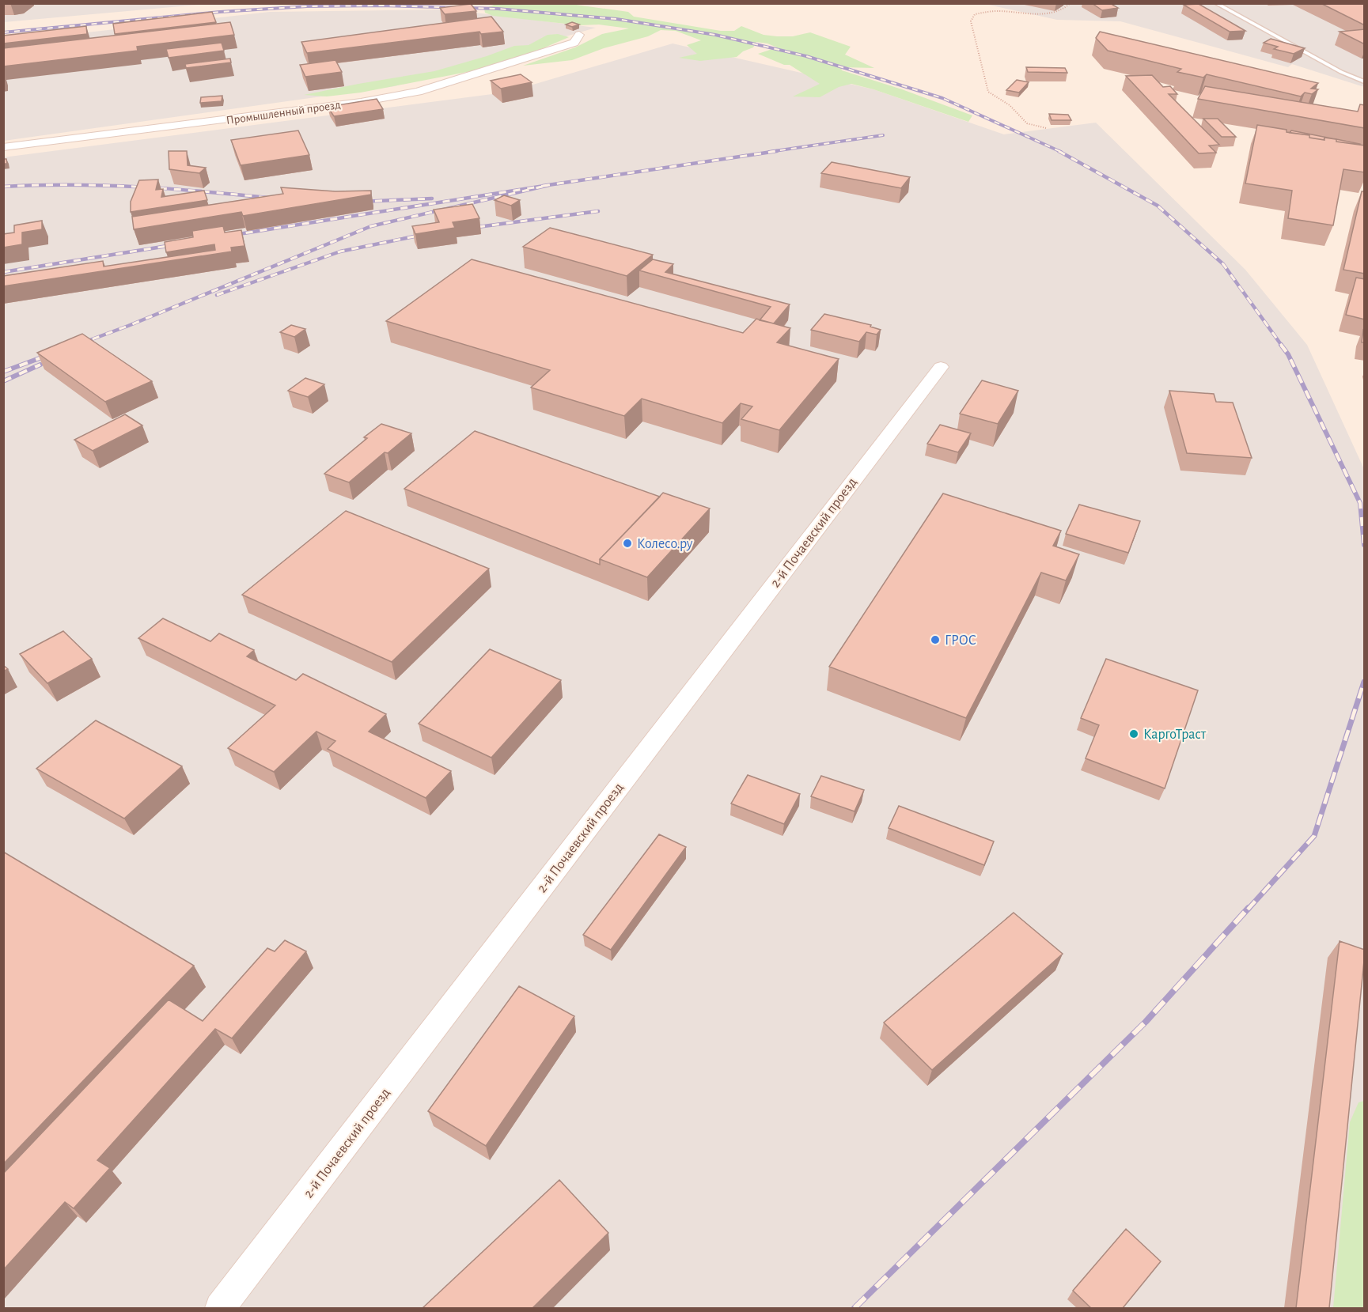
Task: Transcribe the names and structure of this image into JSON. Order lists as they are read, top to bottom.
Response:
{
  "streets": {
    "street": ["Промышленный проезд", "2-й Почаевский проезд"]
  },
  "places": ["Колесо.ру", "ГРОС", "КаргоТраст"]
}
